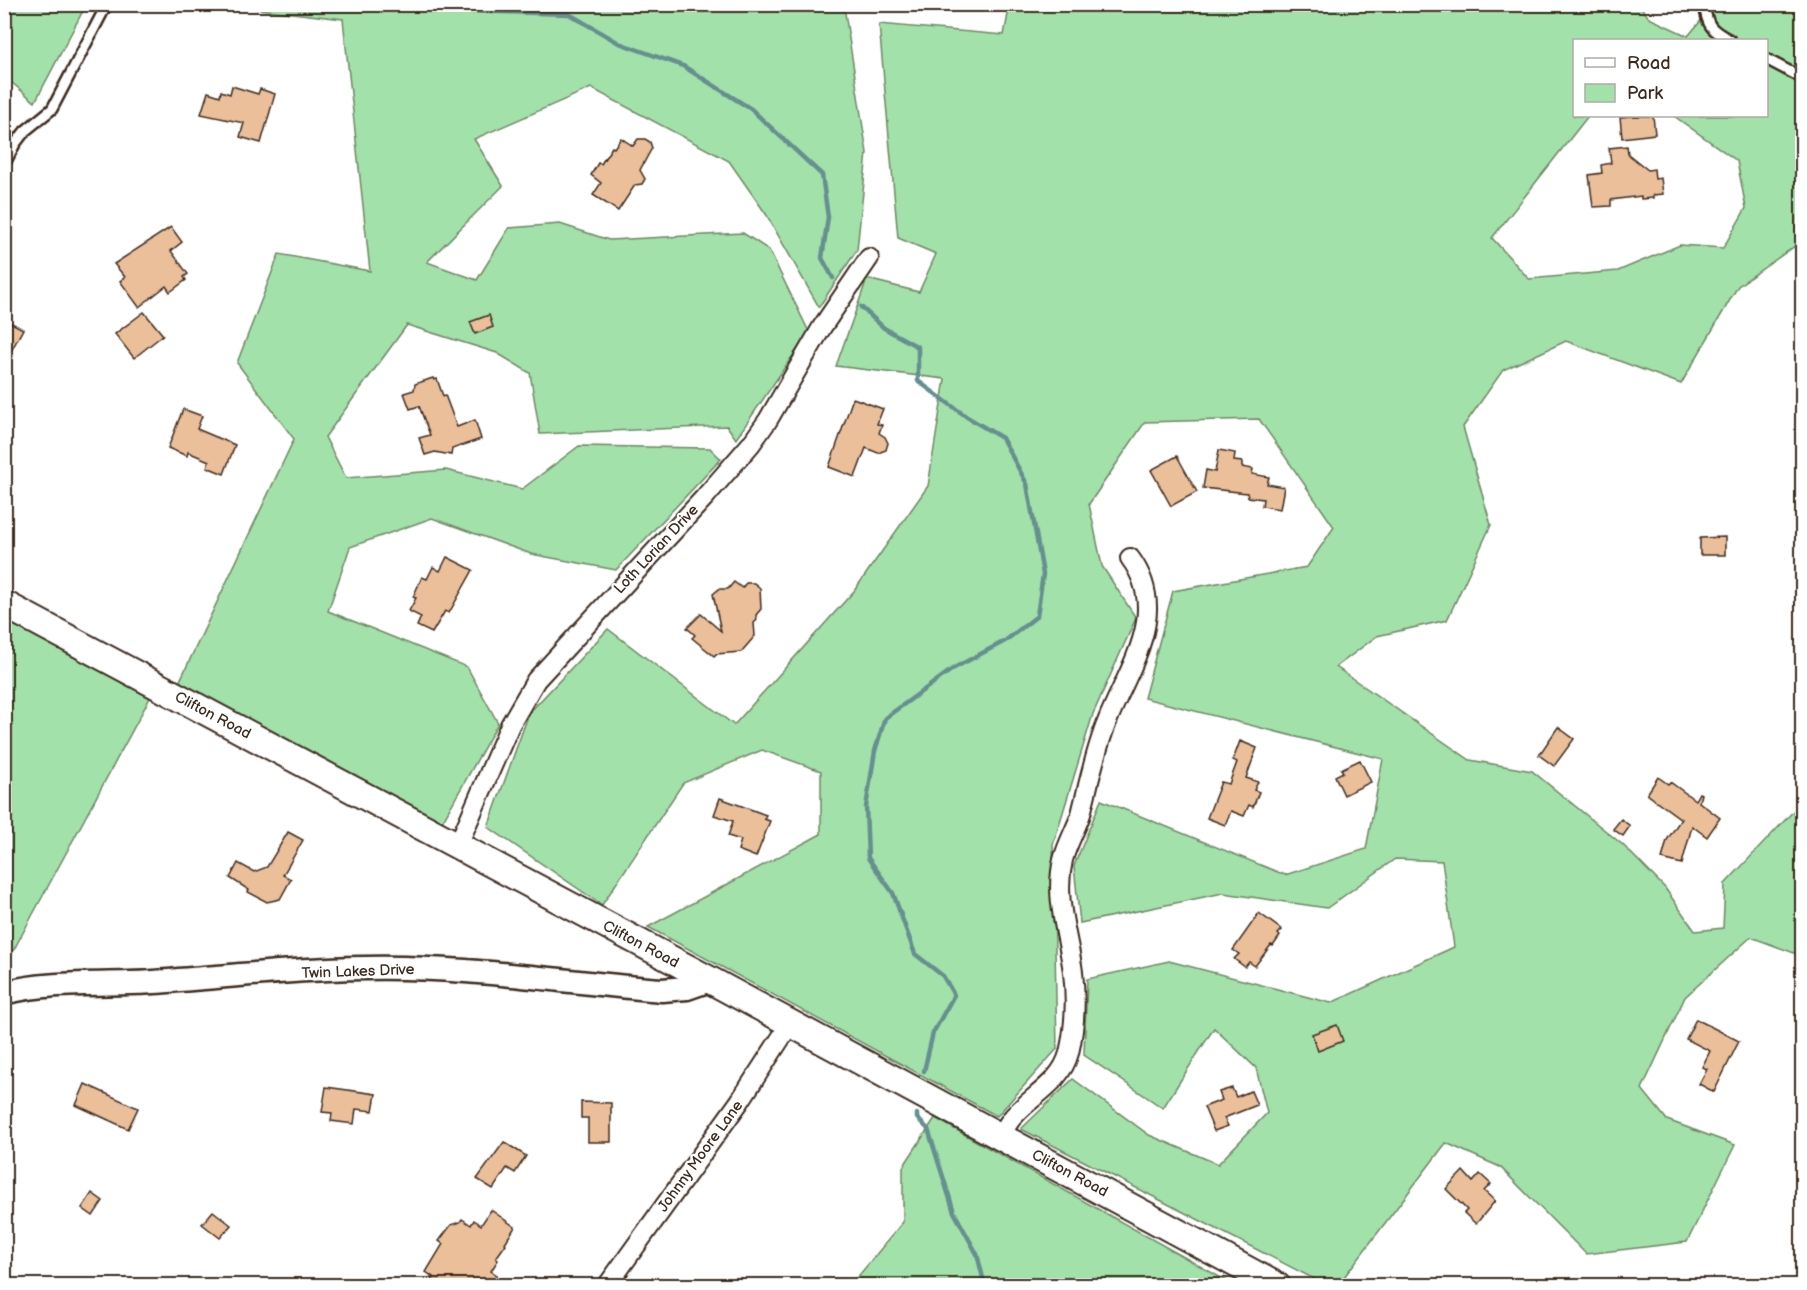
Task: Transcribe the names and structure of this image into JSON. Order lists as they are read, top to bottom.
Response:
{
  "streets": {
    "main road": ["Clifton Road"],
    "street": ["Loth Lorian Drive", "Twin Lakes Drive", "Johnny Moore Lane"]
  },
  "crossings": [
    ["Loth Lorian Drive", "Clifton Road"],
    ["Clifton Road", "Twin Lakes Drive"],
    ["Clifton Road", "Johnny Moore Lane"]
  ],
  "legend": ["Road", "Park"]
}
